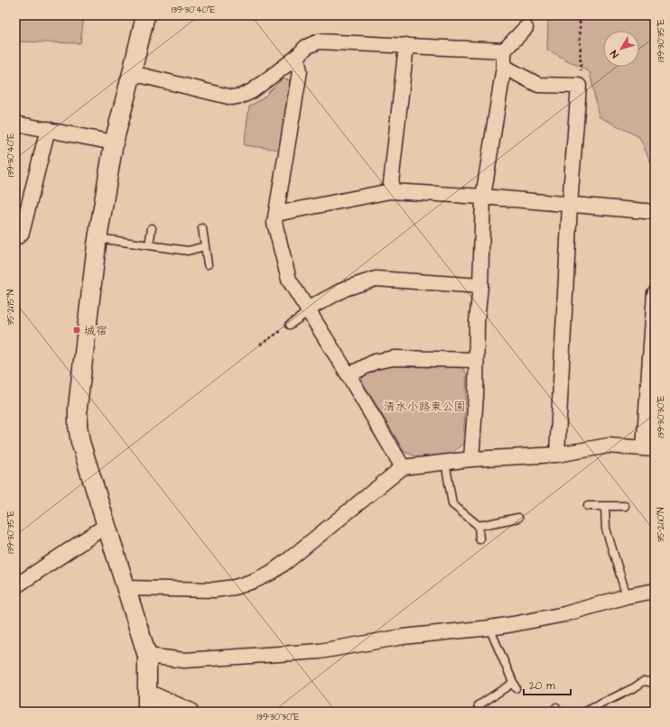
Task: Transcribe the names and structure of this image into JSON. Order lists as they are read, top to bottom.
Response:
{
  "parks": ["清水小路東公園"],
  "places": {
    "transit": ["城宿"]
  },
  "scale_bar": "20 m",
  "north": "bottom left",
  "coordinates": [
    "139°30'40\"E",
    "139°30'35\"E",
    "35°21'15\"N",
    "139°30'30\"E",
    "35°21'10\"N"
  ]
}
